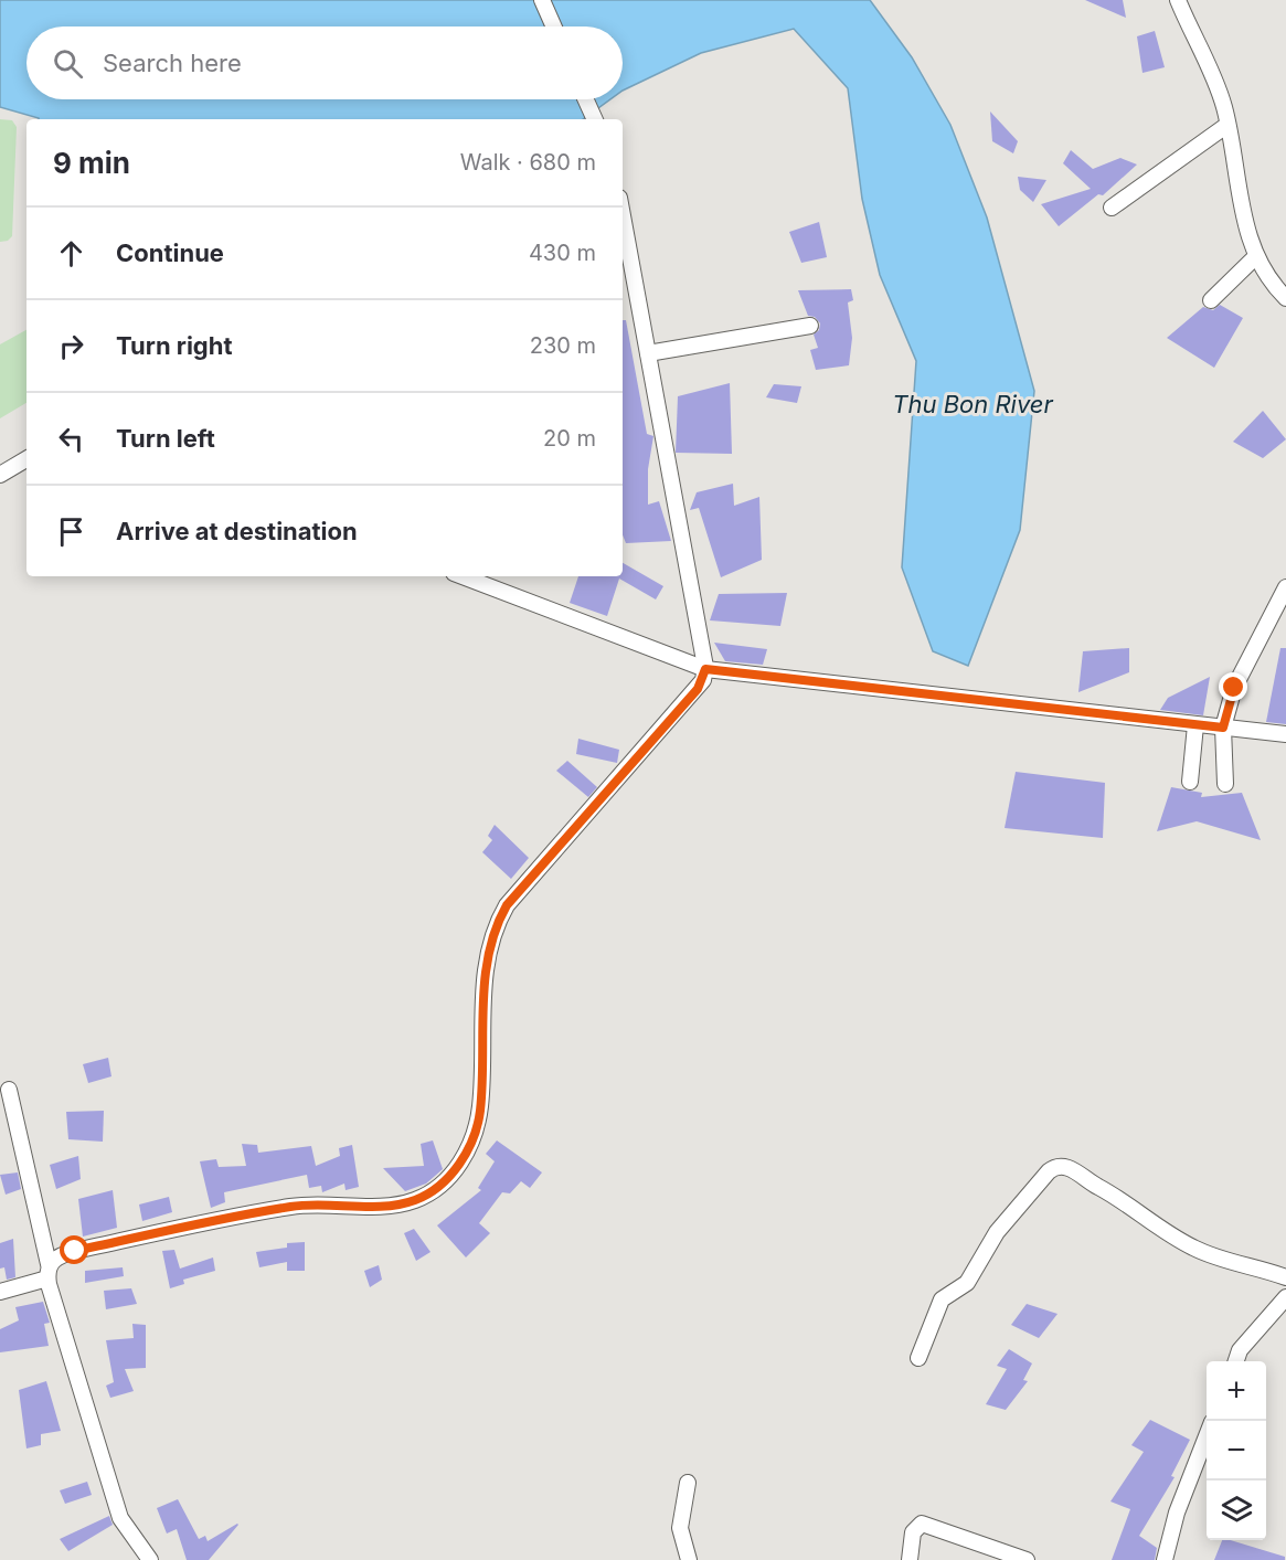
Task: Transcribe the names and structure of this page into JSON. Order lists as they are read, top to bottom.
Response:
{
  "water": ["Thu Bon River"],
  "page": {
    "search": "Search here",
    "heading": ["9 min", "Walk · 680 m"],
    "list": [
      ["Continue", "430 m"],
      ["Turn right", "230 m"],
      ["Turn left", "20 m"],
      "Arrive at destination"
    ],
    "map_buttons": ["+", "−"]
  }
}
